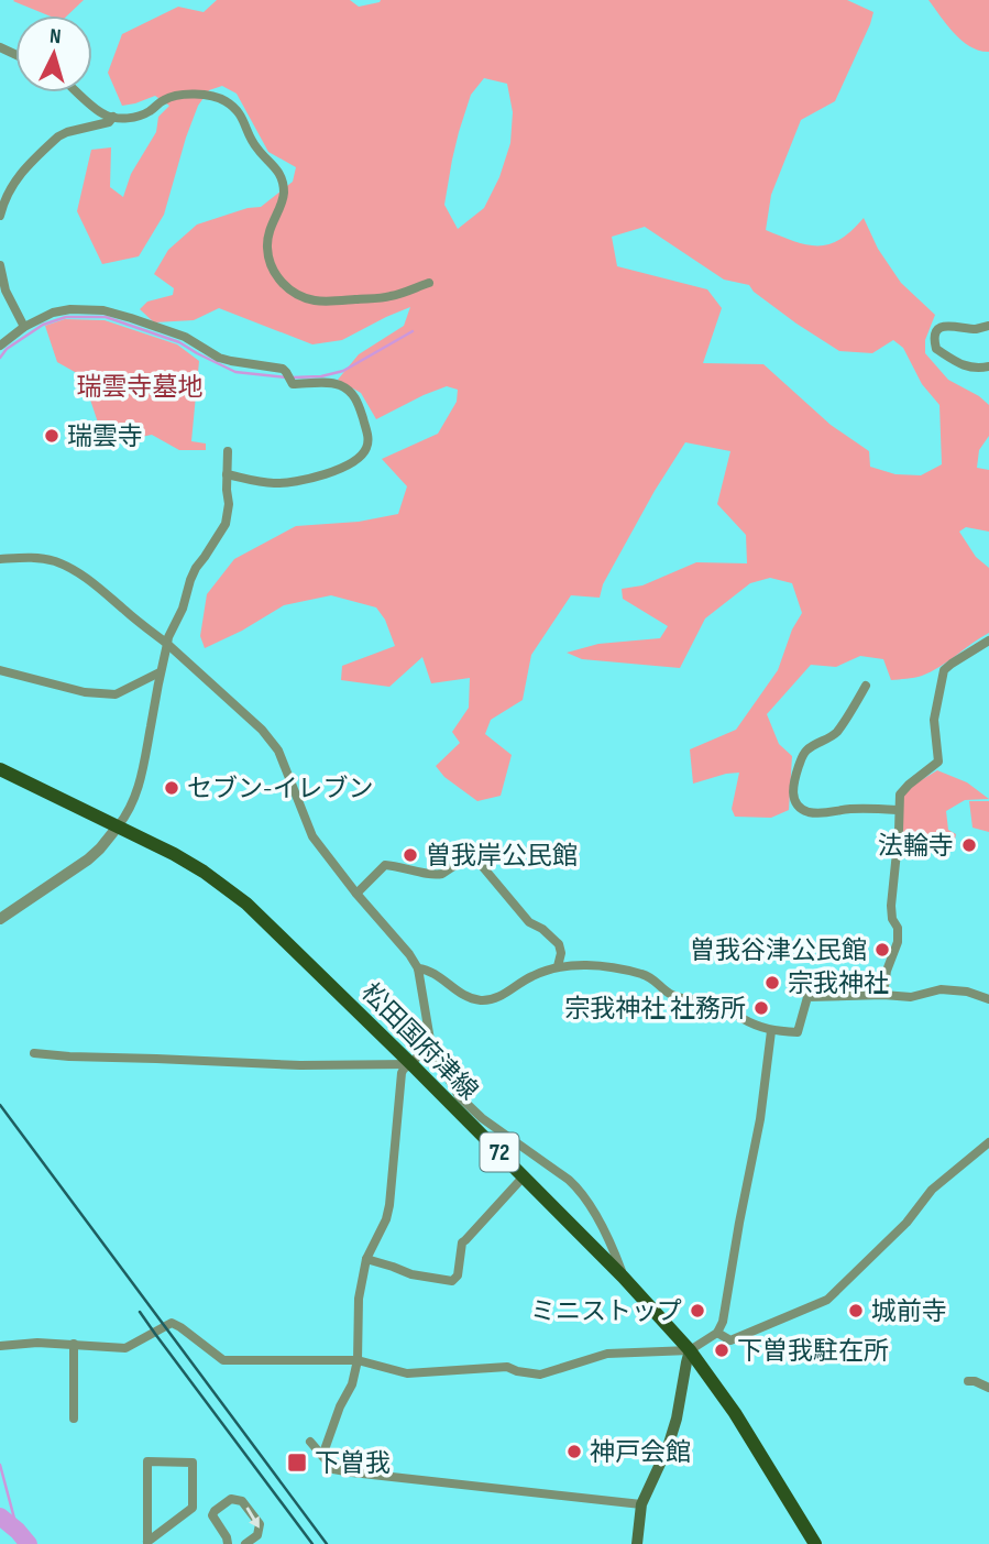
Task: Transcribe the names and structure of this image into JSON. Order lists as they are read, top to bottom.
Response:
{
  "streets": {
    "main road": ["松田国府津線", "72"]
  },
  "parks": ["瑞雲寺墓地"],
  "places": {
    "other": [
      "瑞雲寺",
      "セブン-イレブン",
      "法輪寺",
      "曽我岸公民館",
      "曽我谷津公民館",
      "宗我神社",
      "宗我神社 社務所",
      "ミニストップ",
      "城前寺",
      "下曽我駐在所",
      "神戸会館"
    ],
    "transit": ["下曽我"]
  },
  "north": "top"
}
